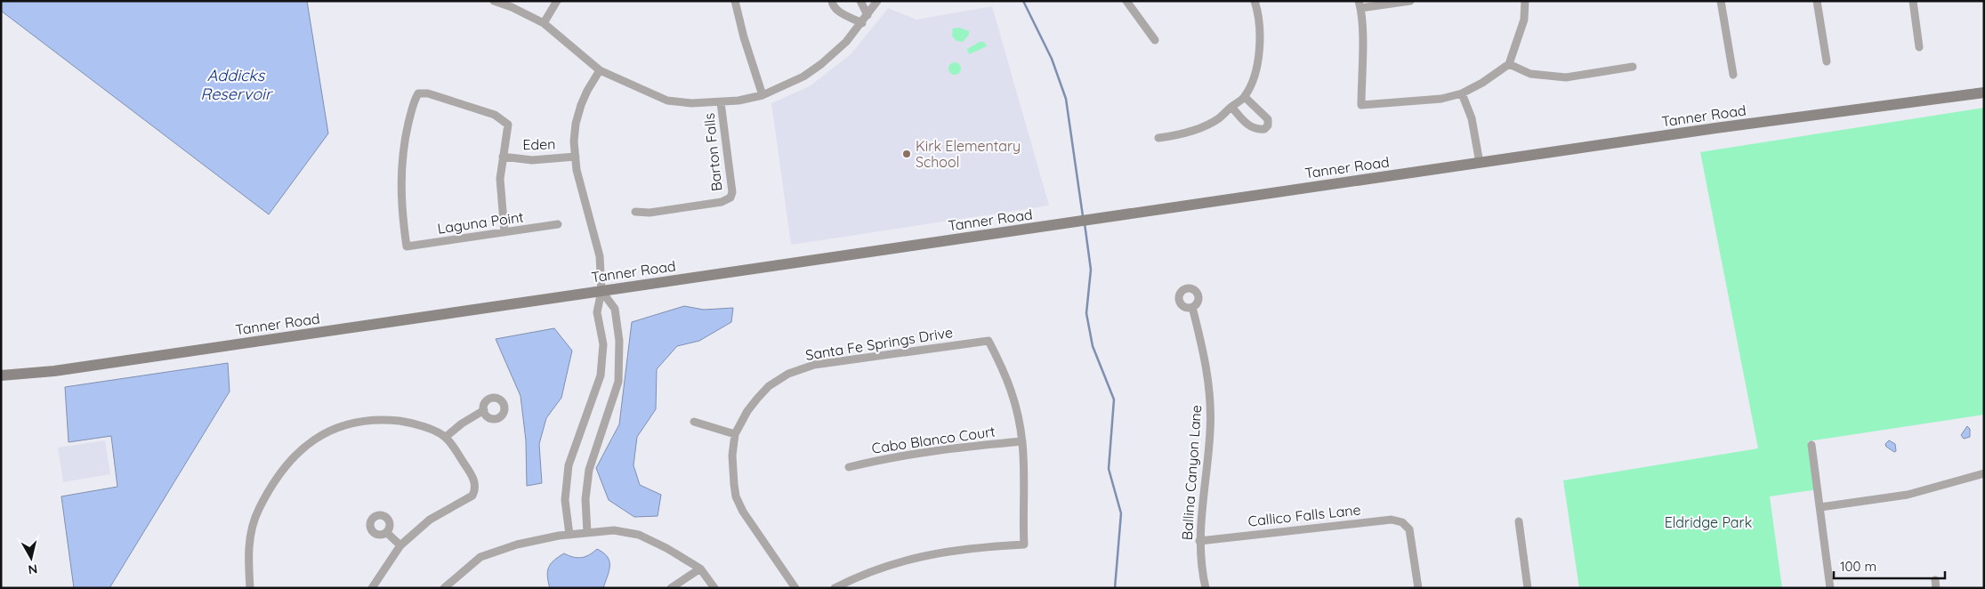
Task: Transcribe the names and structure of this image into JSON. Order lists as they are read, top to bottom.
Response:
{
  "streets": {
    "main road": ["Tanner Road"],
    "street": [
      "Eden",
      "Barton Falls",
      "Laguna Point",
      "Santa Fe Springs Drive",
      "Cabo Blanco Court",
      "Ballina Canyon Lane",
      "Callico Falls Lane"
    ]
  },
  "crossings": [
    ["Eden", "Laguna Point"],
    ["Santa Fe Springs Drive", "Cabo Blanco Court"],
    ["Ballina Canyon Lane", "Callico Falls Lane"]
  ],
  "water": ["Addicks Reservoir"],
  "parks": ["Eldridge Park"],
  "places": ["Kirk Elementary School"],
  "scale_bar": "100 m",
  "north": "bottom"
}
